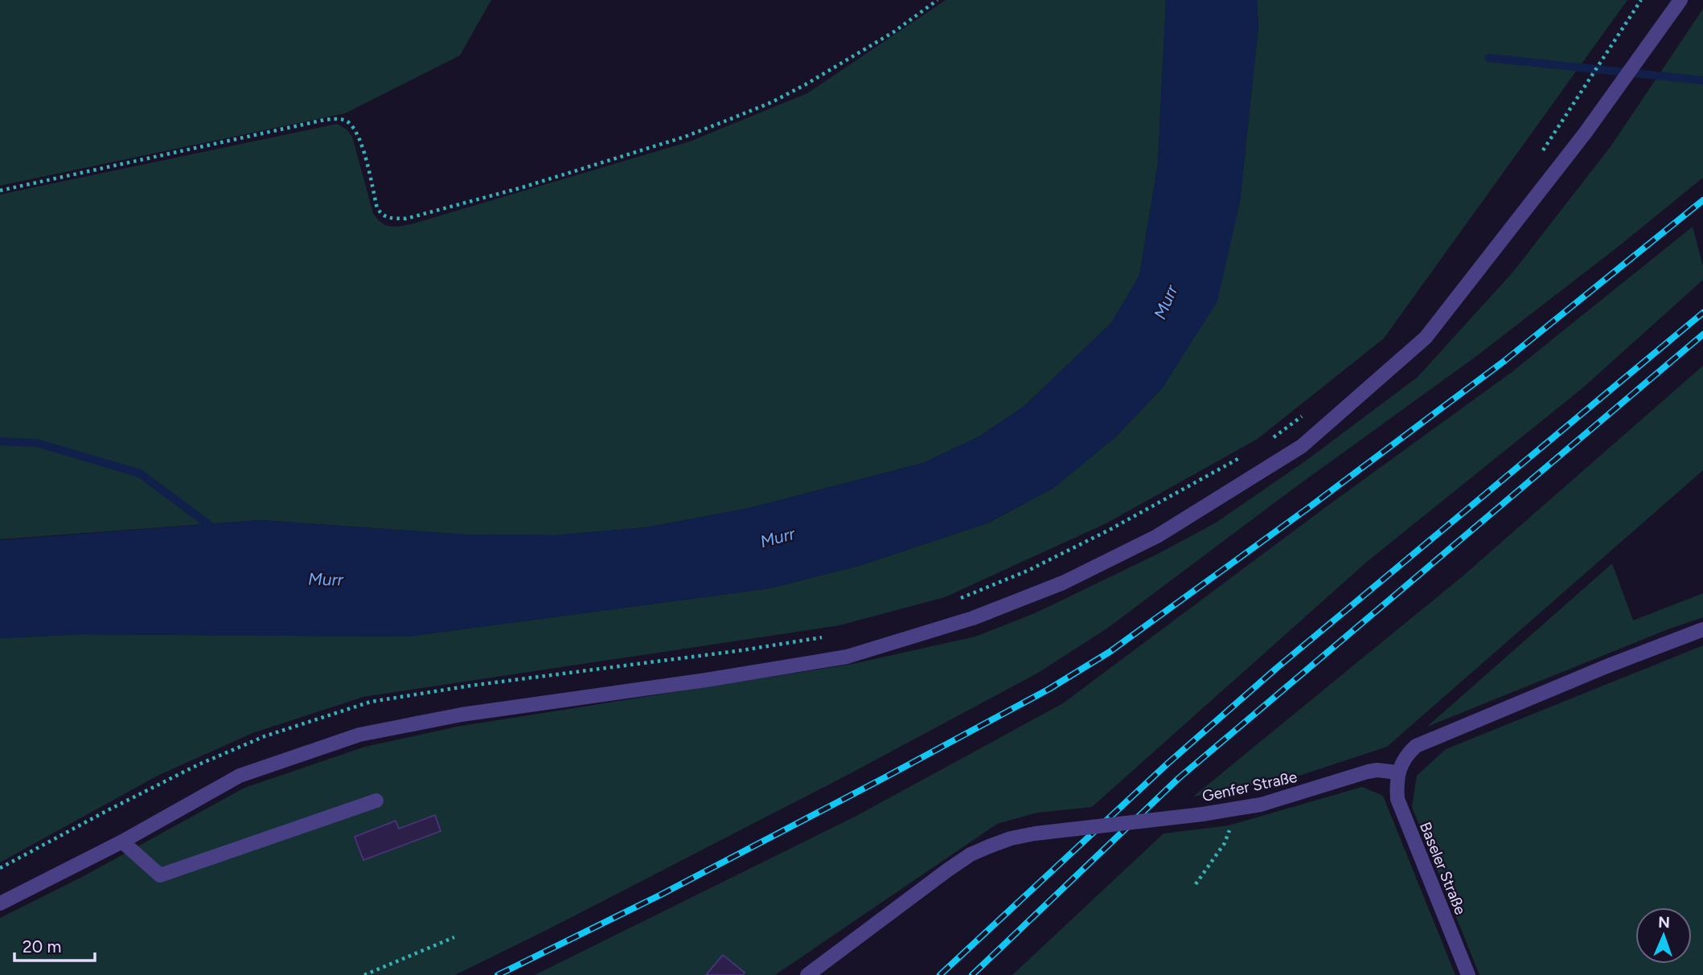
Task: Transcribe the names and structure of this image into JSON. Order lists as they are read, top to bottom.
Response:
{
  "streets": {
    "street": ["Genfer Straße", "Baseler Straße"]
  },
  "crossings": [
    ["Genfer Straße", "Baseler Straße"]
  ],
  "water": ["Murr"],
  "scale_bar": "20 m",
  "north": "top"
}
